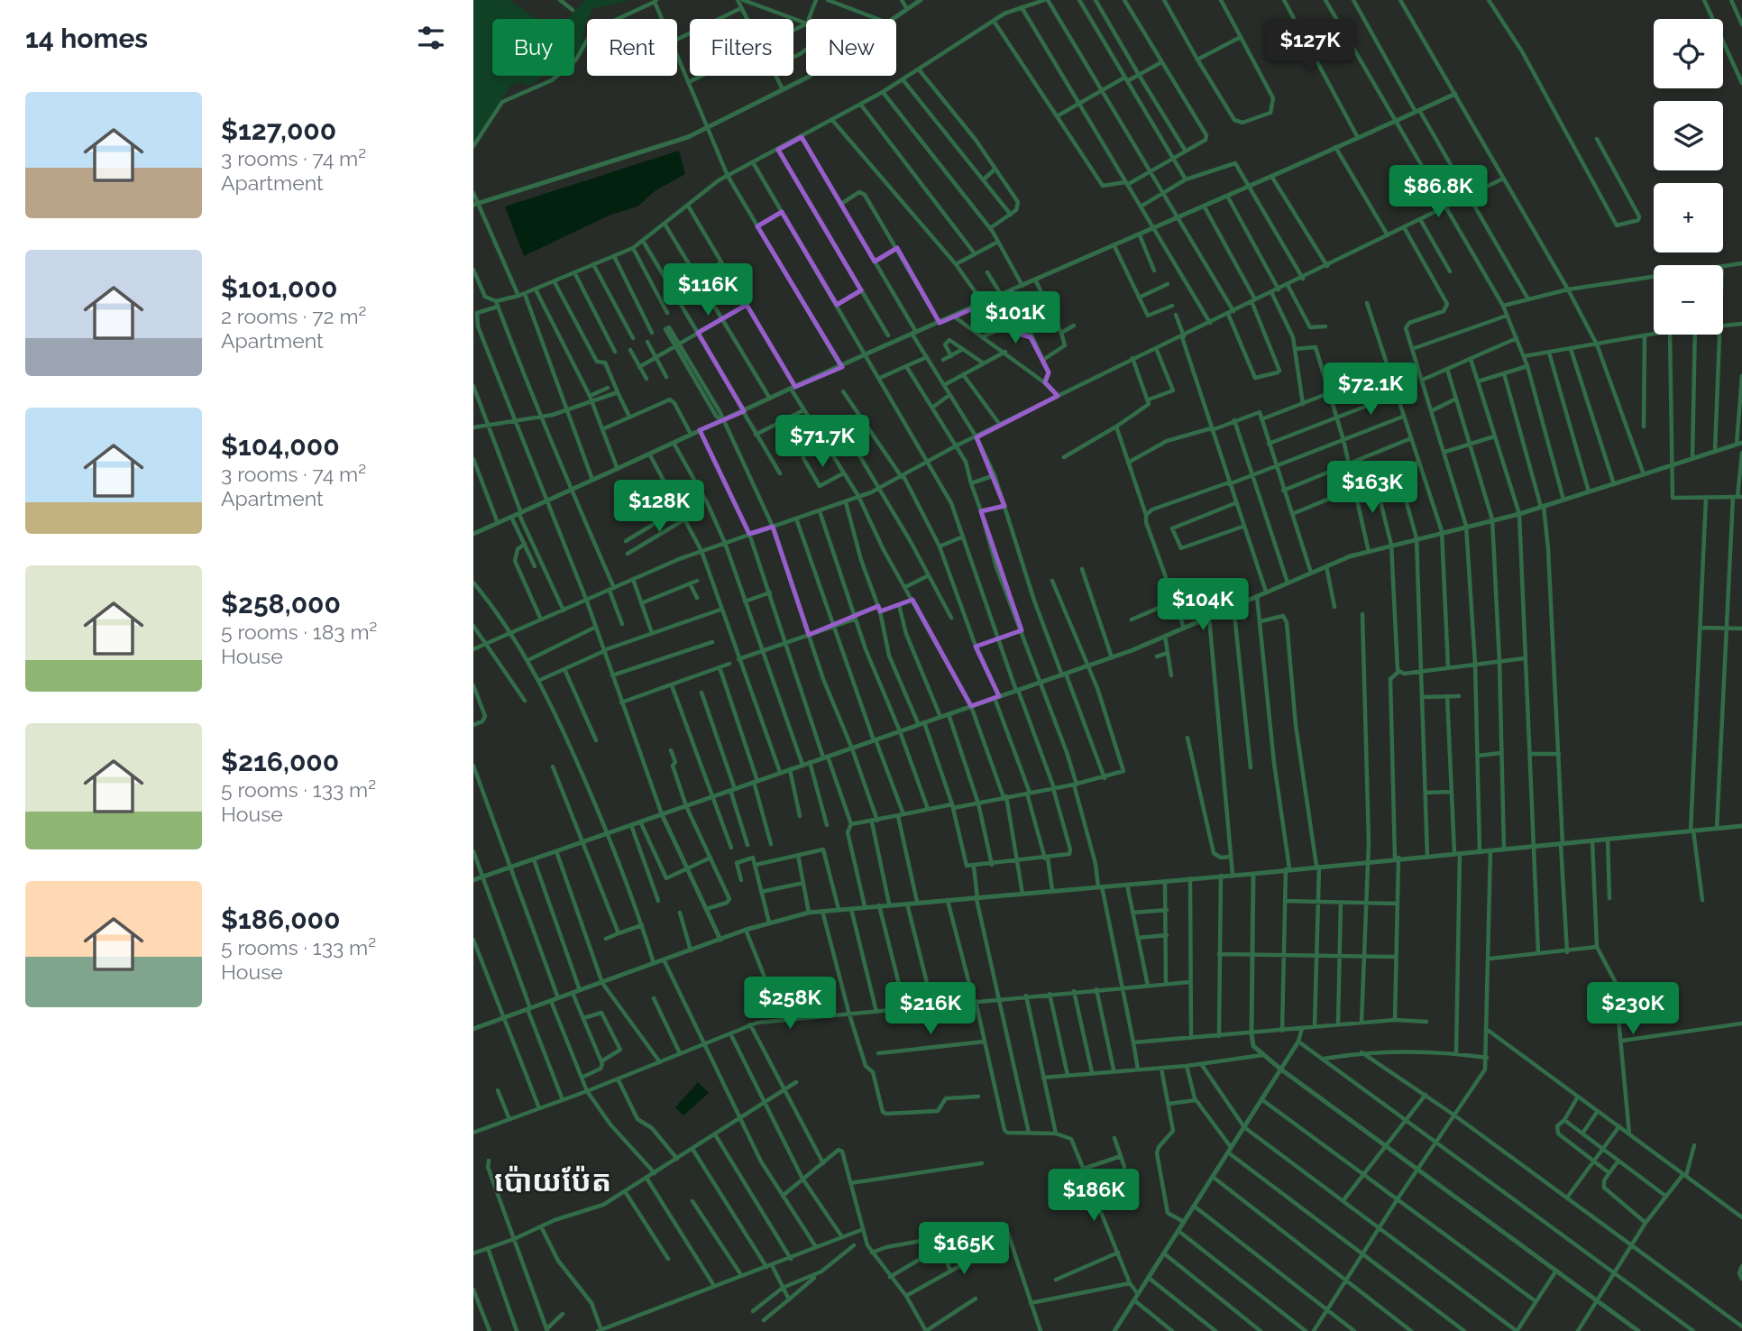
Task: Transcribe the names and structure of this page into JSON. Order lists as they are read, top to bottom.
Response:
{
  "districts": ["ប៉ោយប៉ែត"],
  "page": {
    "heading": "14 homes",
    "map_buttons": ["+", "−"],
    "price": [
      "$127K",
      "$86.8K",
      "$116K",
      "$101K",
      "$72.1K",
      "$71.7K",
      "$163K",
      "$128K",
      "$104K",
      "$258K",
      "$216K",
      "$230K",
      "$186K",
      "$165K"
    ],
    "chip": [
      "Buy",
      "Rent",
      "Filters",
      "New"
    ],
    "list": [
      {
        "name": "$127,000",
        "note": "3 rooms · 74 m² · Apartment"
      },
      {
        "name": "$101,000",
        "note": "2 rooms · 72 m² · Apartment"
      },
      {
        "name": "$104,000",
        "note": "3 rooms · 74 m² · Apartment"
      },
      {
        "name": "$258,000",
        "note": "5 rooms · 183 m² · House"
      },
      {
        "name": "$216,000",
        "note": "5 rooms · 133 m² · House"
      },
      {
        "name": "$186,000",
        "note": "5 rooms · 133 m² · House"
      }
    ]
  }
}
